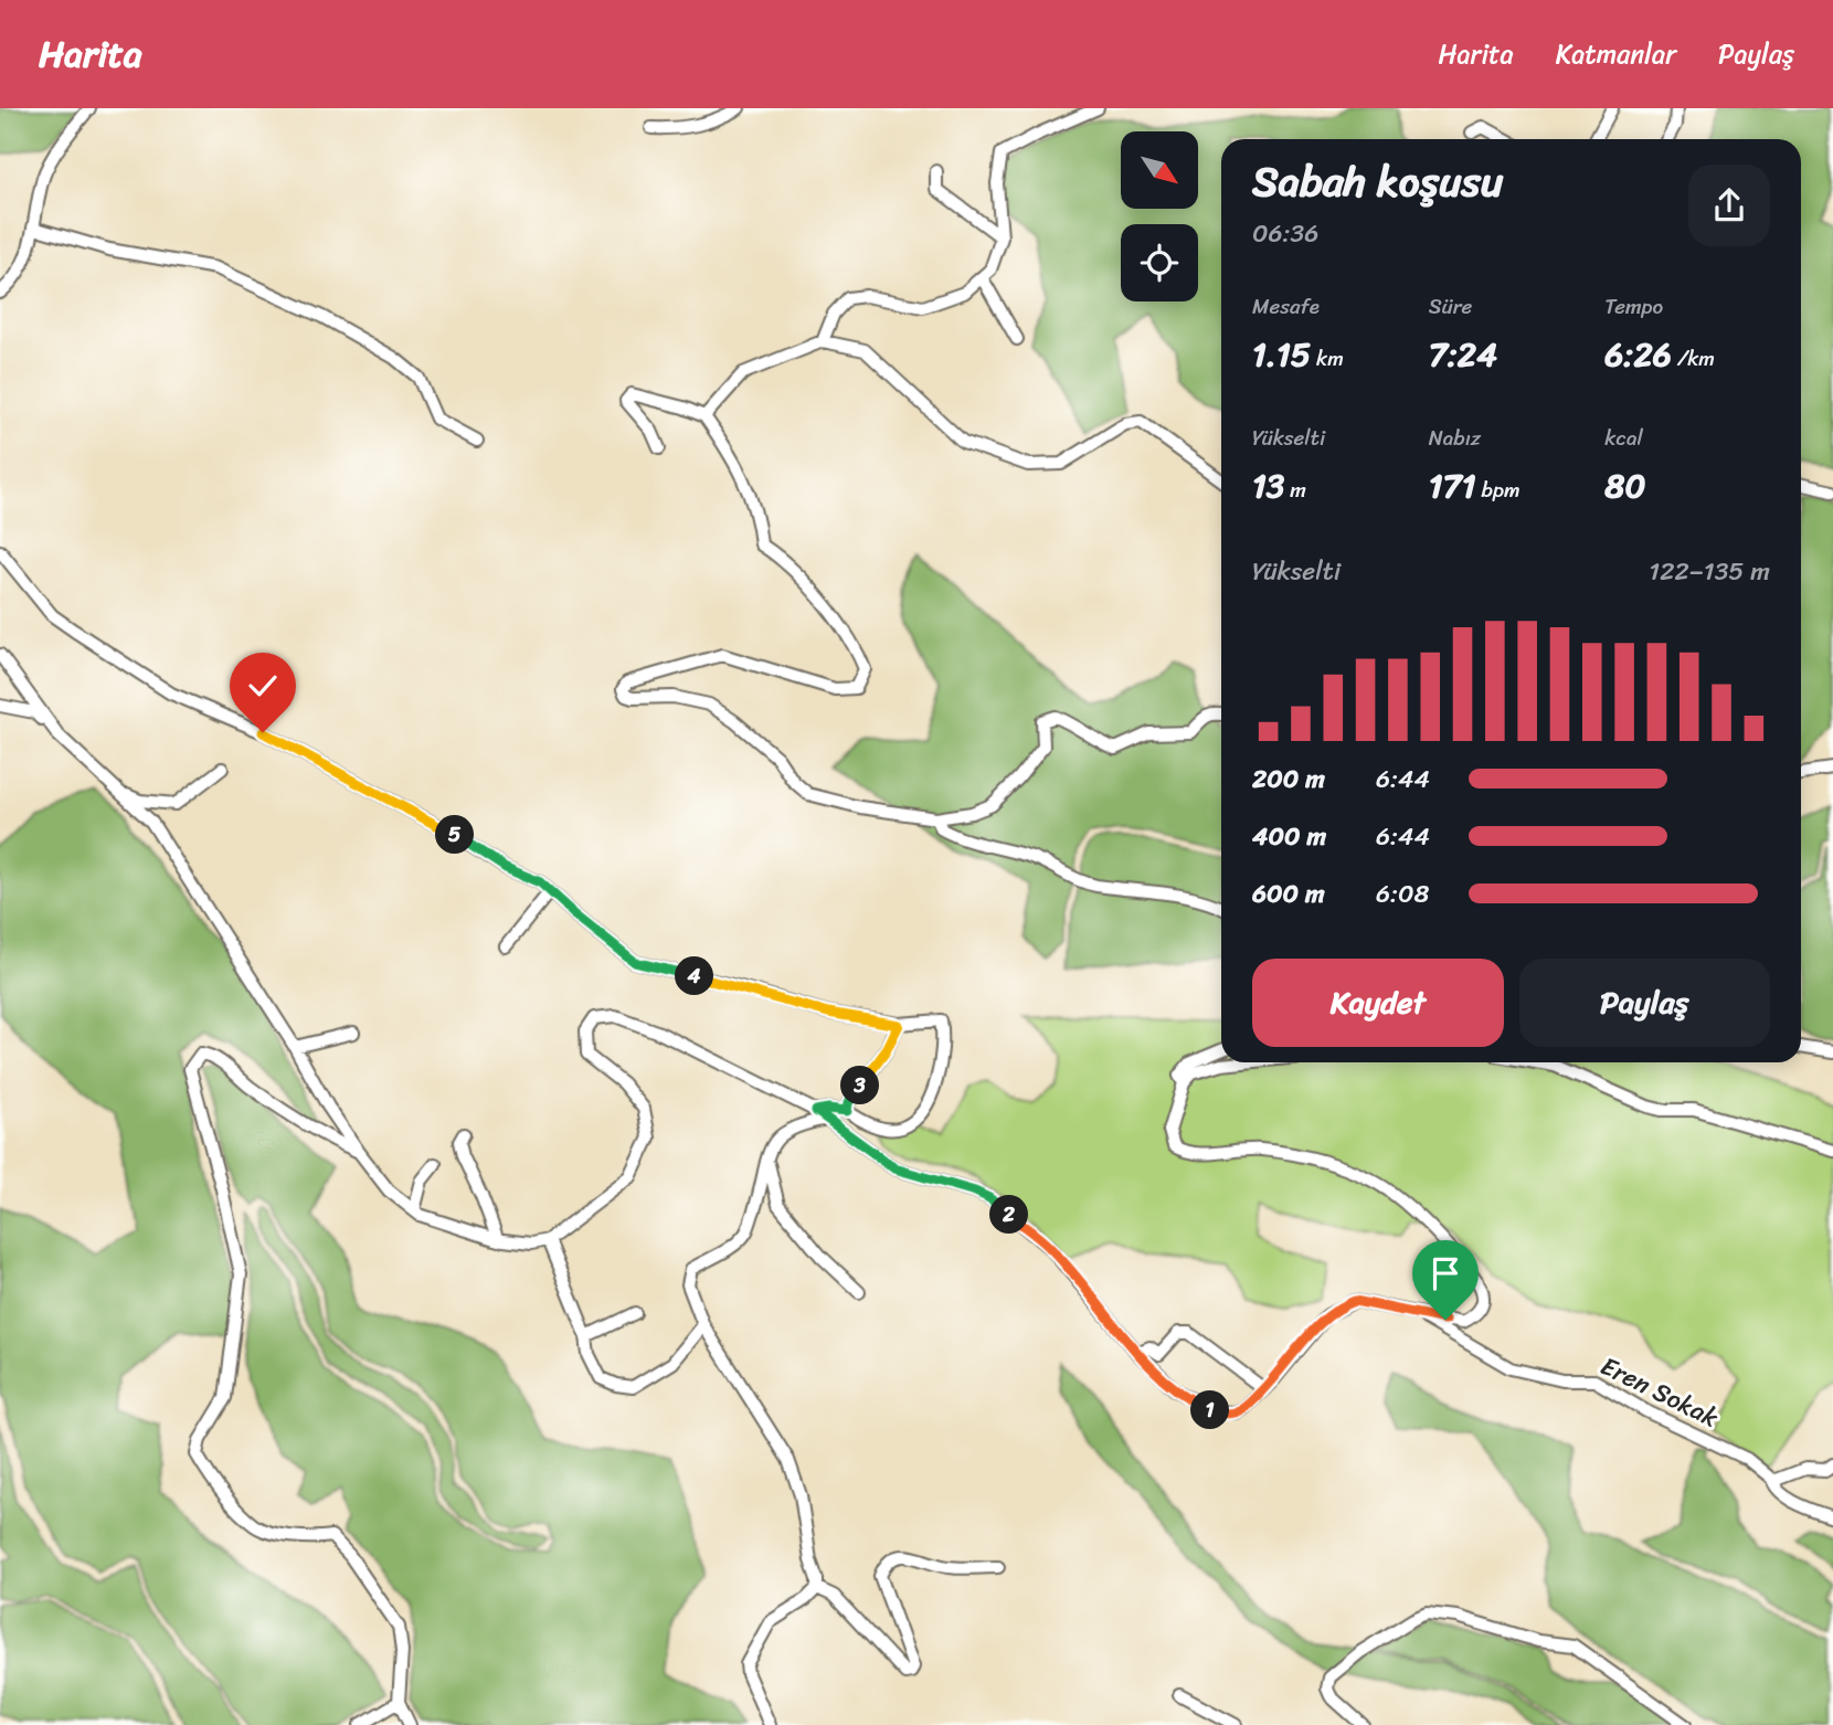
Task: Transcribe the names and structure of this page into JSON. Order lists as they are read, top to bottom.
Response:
{
  "streets": {
    "street": ["Eren Sokak"]
  },
  "north": "bottom right",
  "page": {
    "header": "Harita",
    "nav": ["Harita", "Katmanlar", "Paylaş"],
    "heading": ["Sabah koşusu", "06:36"],
    "stats": [
      ["Mesafe", "1.15 km"],
      ["Süre", "7:24"],
      ["Tempo", "6:26 /km"],
      ["Yükselti", "13 m"],
      ["Nabız", "171 bpm"],
      ["kcal", "80"]
    ],
    "chart": ["Yükselti", "122–135 m"],
    "list": [
      {
        "name": "200 m",
        "note": "6:44"
      },
      {
        "name": "400 m",
        "note": "6:44"
      },
      {
        "name": "600 m",
        "note": "6:08"
      }
    ],
    "pins": [
      "5",
      "4",
      "3",
      "2",
      "1"
    ],
    "buttons": ["Kaydet", "Paylaş"]
  }
}
